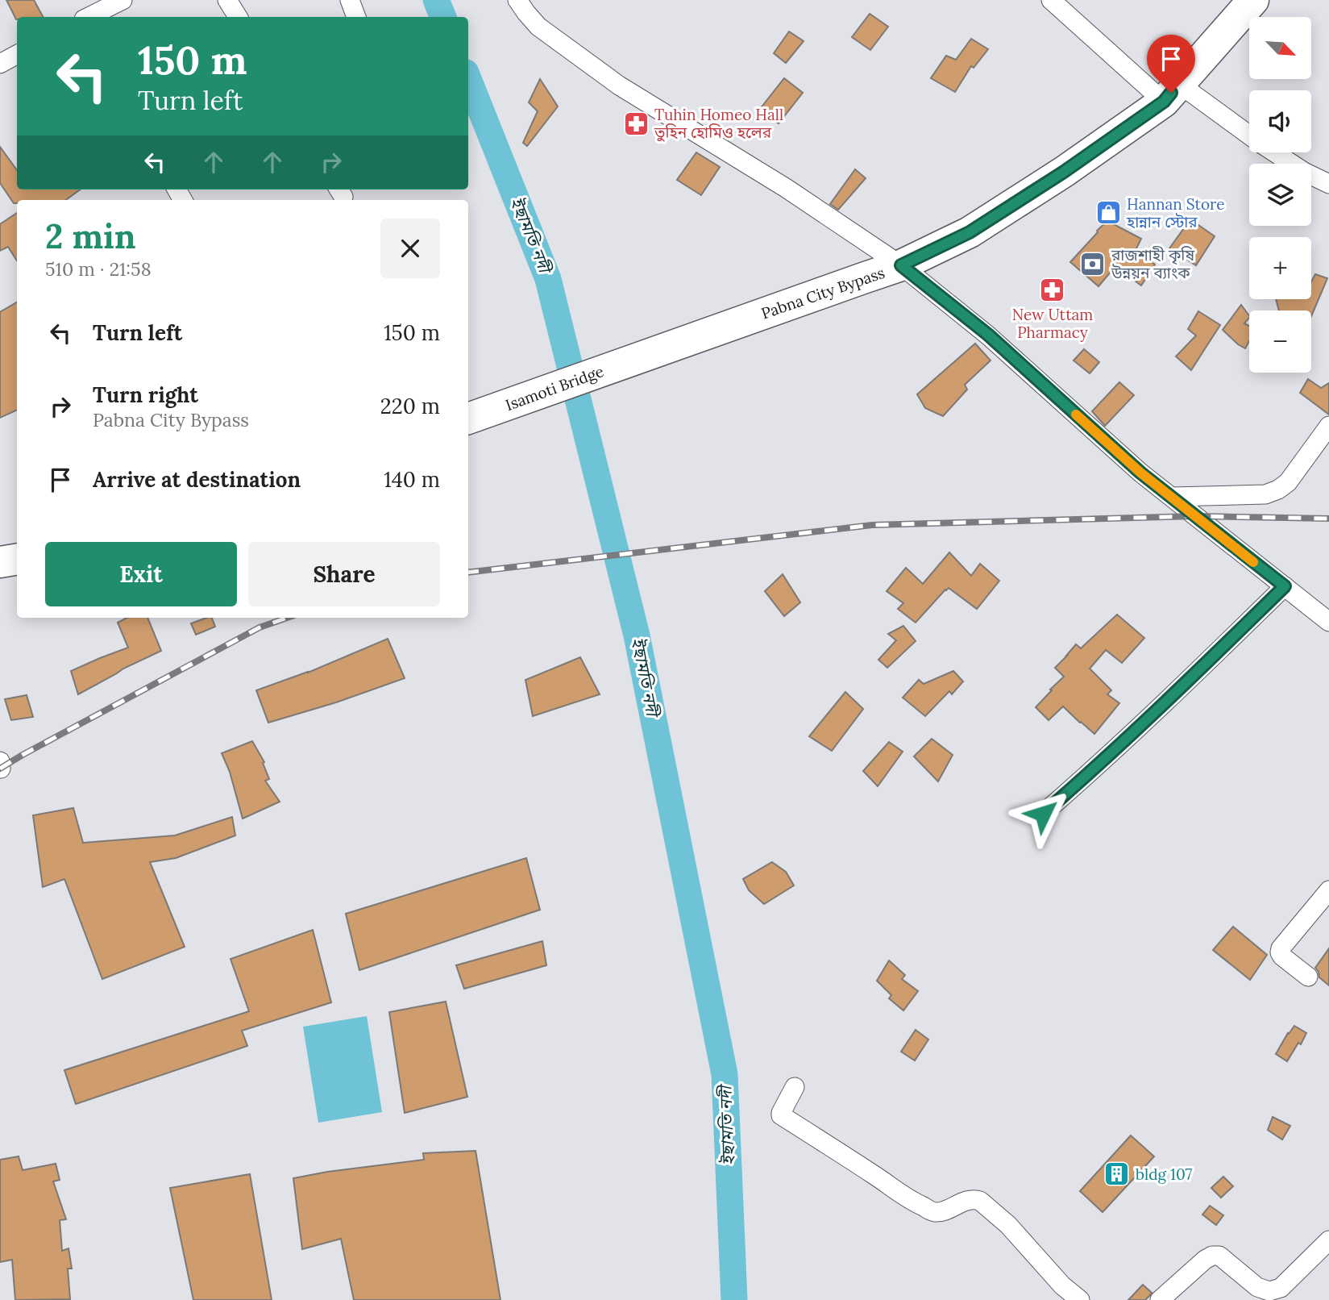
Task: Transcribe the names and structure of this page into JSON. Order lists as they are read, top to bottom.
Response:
{
  "streets": {
    "highway": ["Pabna City Bypass", "Isamoti Bridge"]
  },
  "crossings": [
    ["Pabna City Bypass", "Isamoti Bridge"]
  ],
  "water": ["ইছামতি নদী"],
  "places": {
    "pharmacy": ["Tuhin Homeo Hall তুহিন হোমিও হলের", "New Uttam Pharmacy"],
    "shop": ["Hannan Store হান্নান স্টোর"],
    "bank": ["রাজশাহী কৃষি উন্নয়ন ব্যাংক"],
    "building": ["bldg 107"]
  },
  "north": "bottom right",
  "page": {
    "map_buttons": ["+", "−"],
    "turn": ["150 m", "Turn left"],
    "heading": ["2 min", "510 m · 21:58"],
    "list": [
      {
        "name": "Turn left",
        "value": "150 m"
      },
      {
        "name": "Turn right",
        "note": "Pabna City Bypass",
        "value": "220 m"
      },
      {
        "name": "Arrive at destination",
        "value": "140 m"
      }
    ],
    "buttons": ["Exit", "Share"]
  }
}
